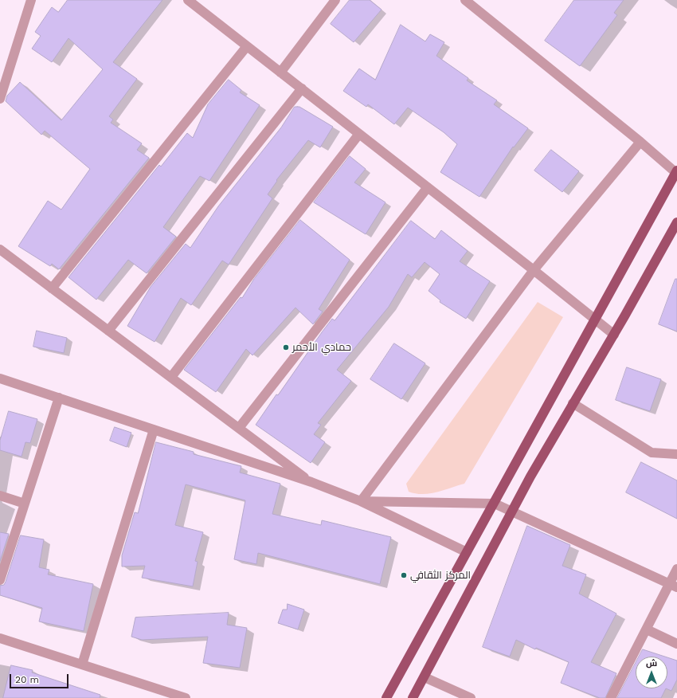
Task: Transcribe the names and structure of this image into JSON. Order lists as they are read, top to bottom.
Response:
{
  "places": ["حمادي الأحمر", "المركز الثقافي"],
  "scale_bar": "20 m",
  "north": "top"
}
